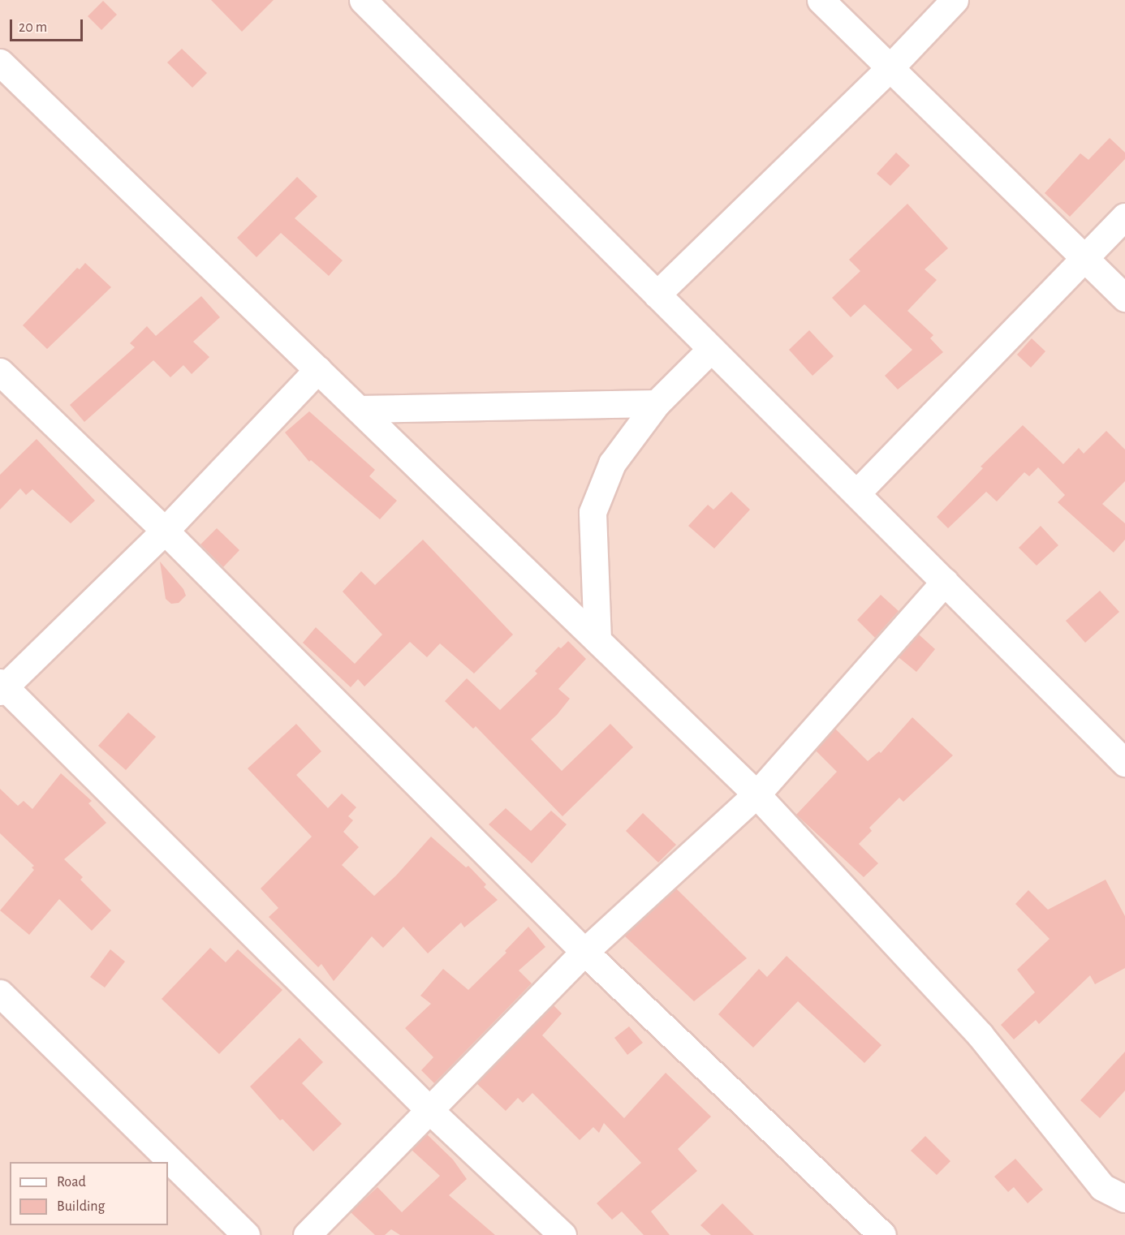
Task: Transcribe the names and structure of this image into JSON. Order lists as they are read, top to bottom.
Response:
{
  "legend": ["Road", "Building"],
  "scale_bar": "20 m"
}
